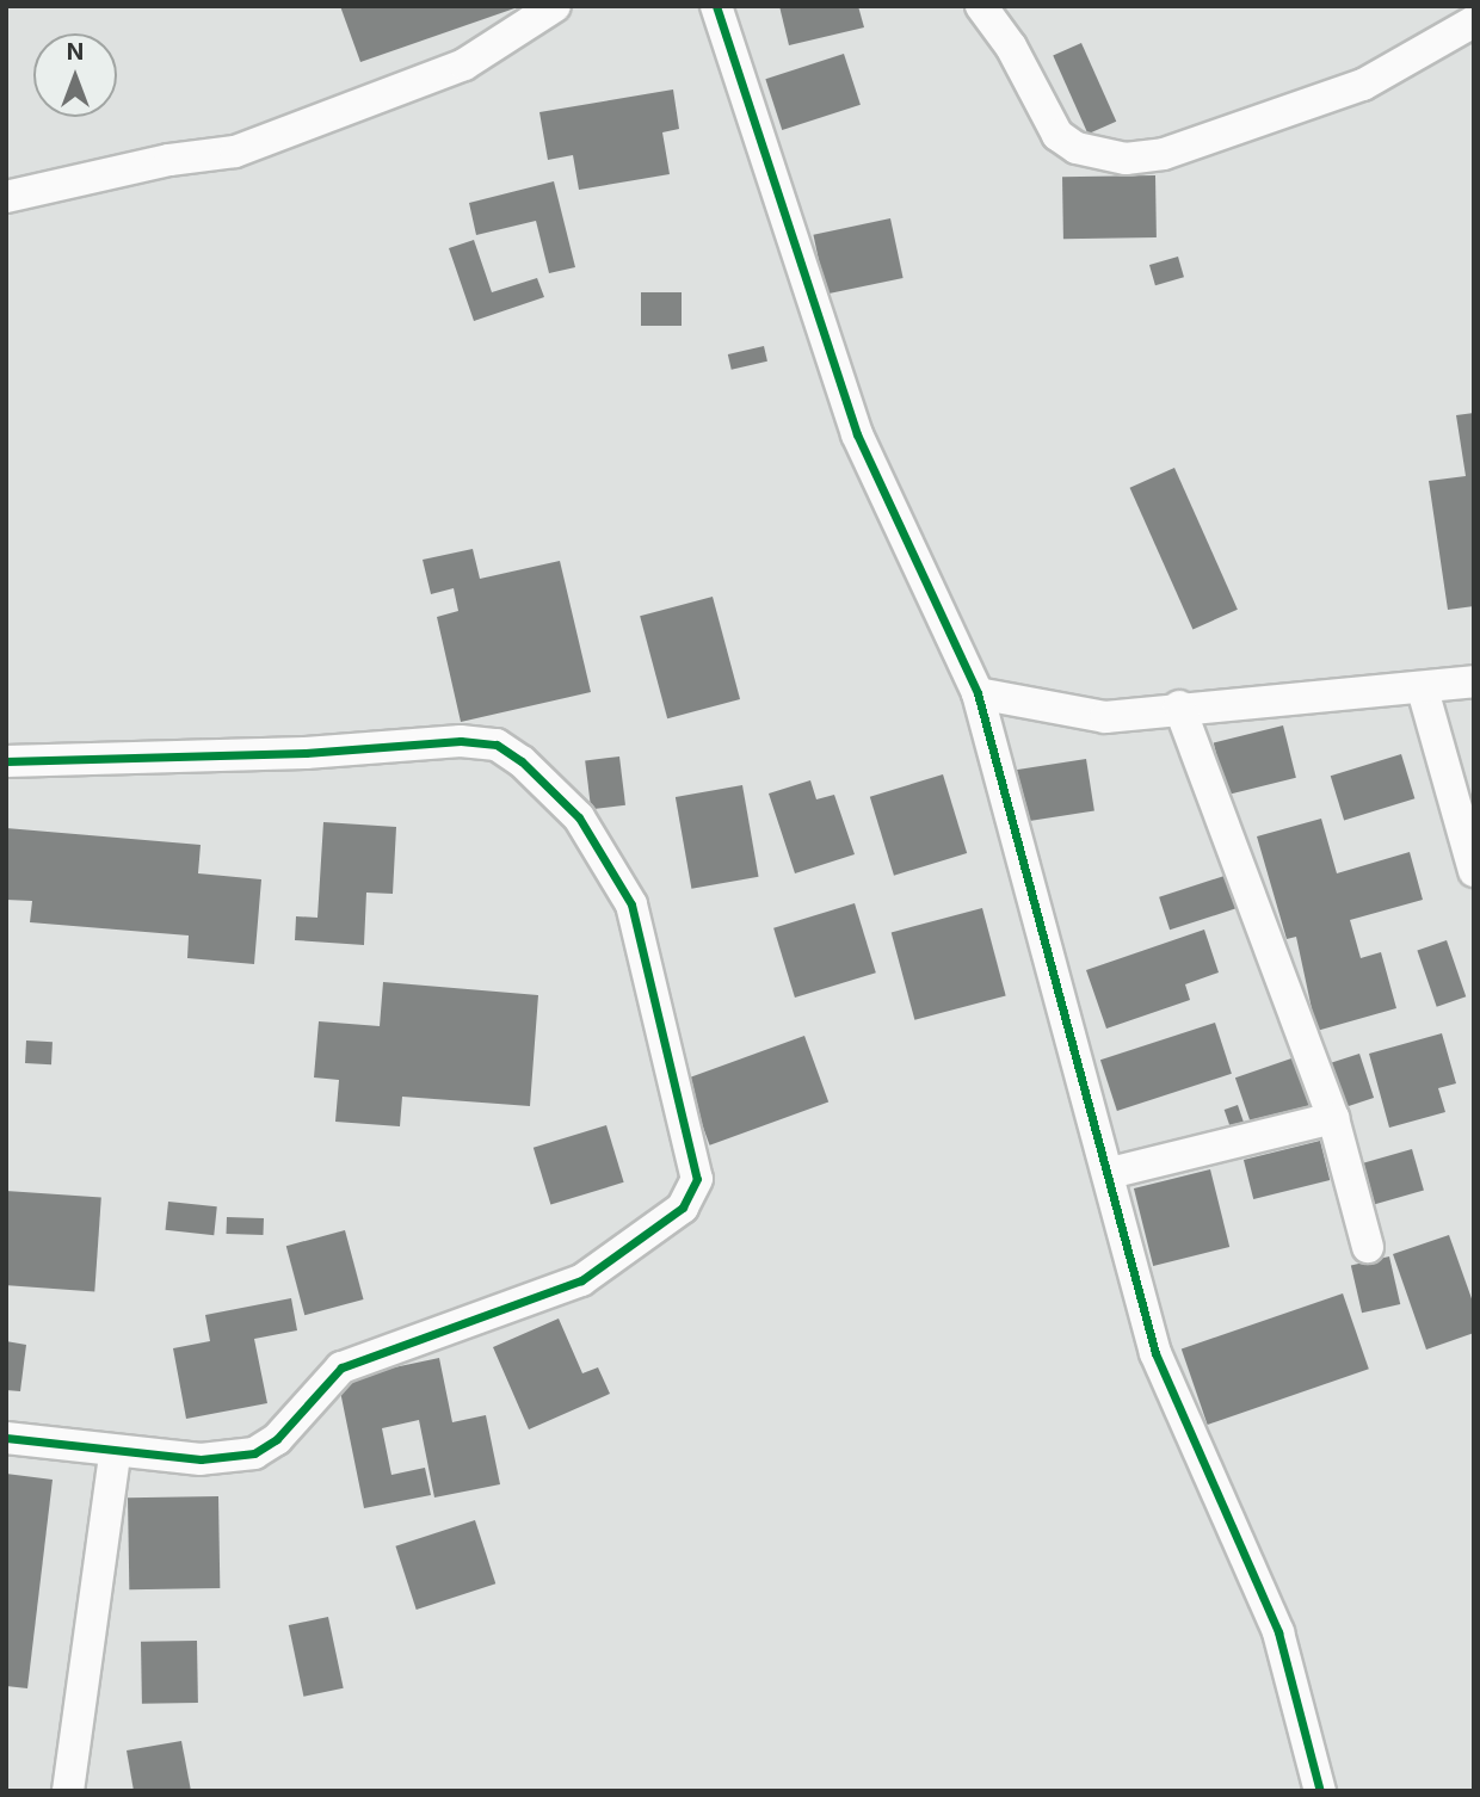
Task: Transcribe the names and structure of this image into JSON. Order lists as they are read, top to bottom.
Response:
{
  "north": "top"
}
